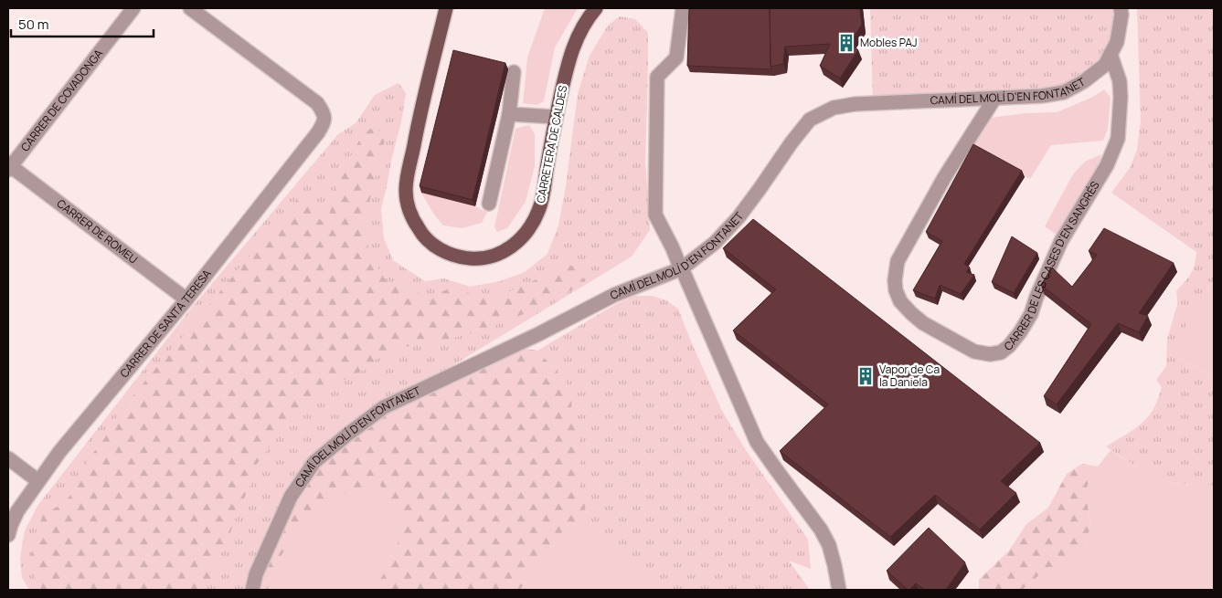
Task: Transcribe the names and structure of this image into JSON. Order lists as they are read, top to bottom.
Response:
{
  "streets": {
    "main road": ["CARRETERA DE CALDES"],
    "street": [
      "CAMÍ DEL MOLÍ D'EN FONTANET",
      "CARRER DE COVADONGA",
      "CARRER DE ROMEU",
      "CARRER DE LES CASES D'EN SANGRÉS",
      "CARRER DE SANTA TERESA"
    ]
  },
  "crossings": [
    ["CAMÍ DEL MOLÍ D'EN FONTANET", "CARRER DE LES CASES D'EN SANGRÉS"],
    ["CARRER DE COVADONGA", "CARRER DE ROMEU"],
    ["CARRER DE ROMEU", "CARRER DE SANTA TERESA"]
  ],
  "places": {
    "building": ["Mobles PAJ", "Vapor de Ca la Daniela"]
  },
  "scale_bar": "50 m"
}
